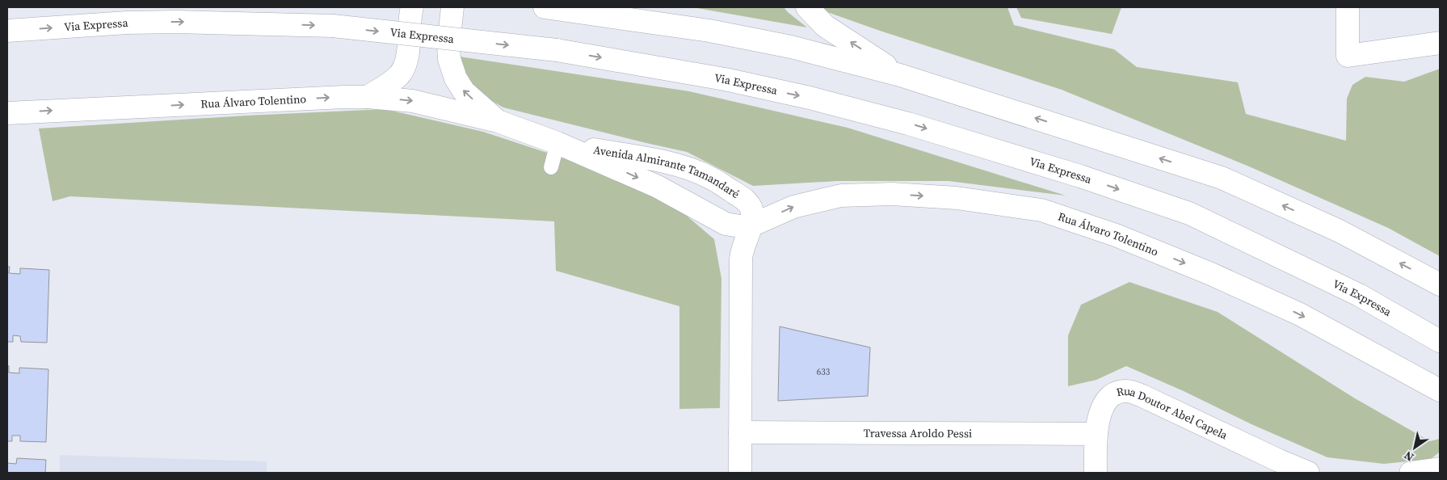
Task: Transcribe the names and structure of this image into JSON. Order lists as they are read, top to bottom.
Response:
{
  "streets": {
    "main road": [
      "Via Expressa",
      "Rua Álvaro Tolentino",
      "Avenida Almirante Tamandaré",
      "Rua Doutor Abel Capela",
      "Travessa Aroldo Pessi"
    ]
  },
  "crossings": [
    ["Rua Álvaro Tolentino", "Avenida Almirante Tamandaré"],
    ["Avenida Almirante Tamandaré", "Travessa Aroldo Pessi"],
    ["Rua Doutor Abel Capela", "Travessa Aroldo Pessi"]
  ],
  "house_numbers": ["633"],
  "north": "bottom left"
}
